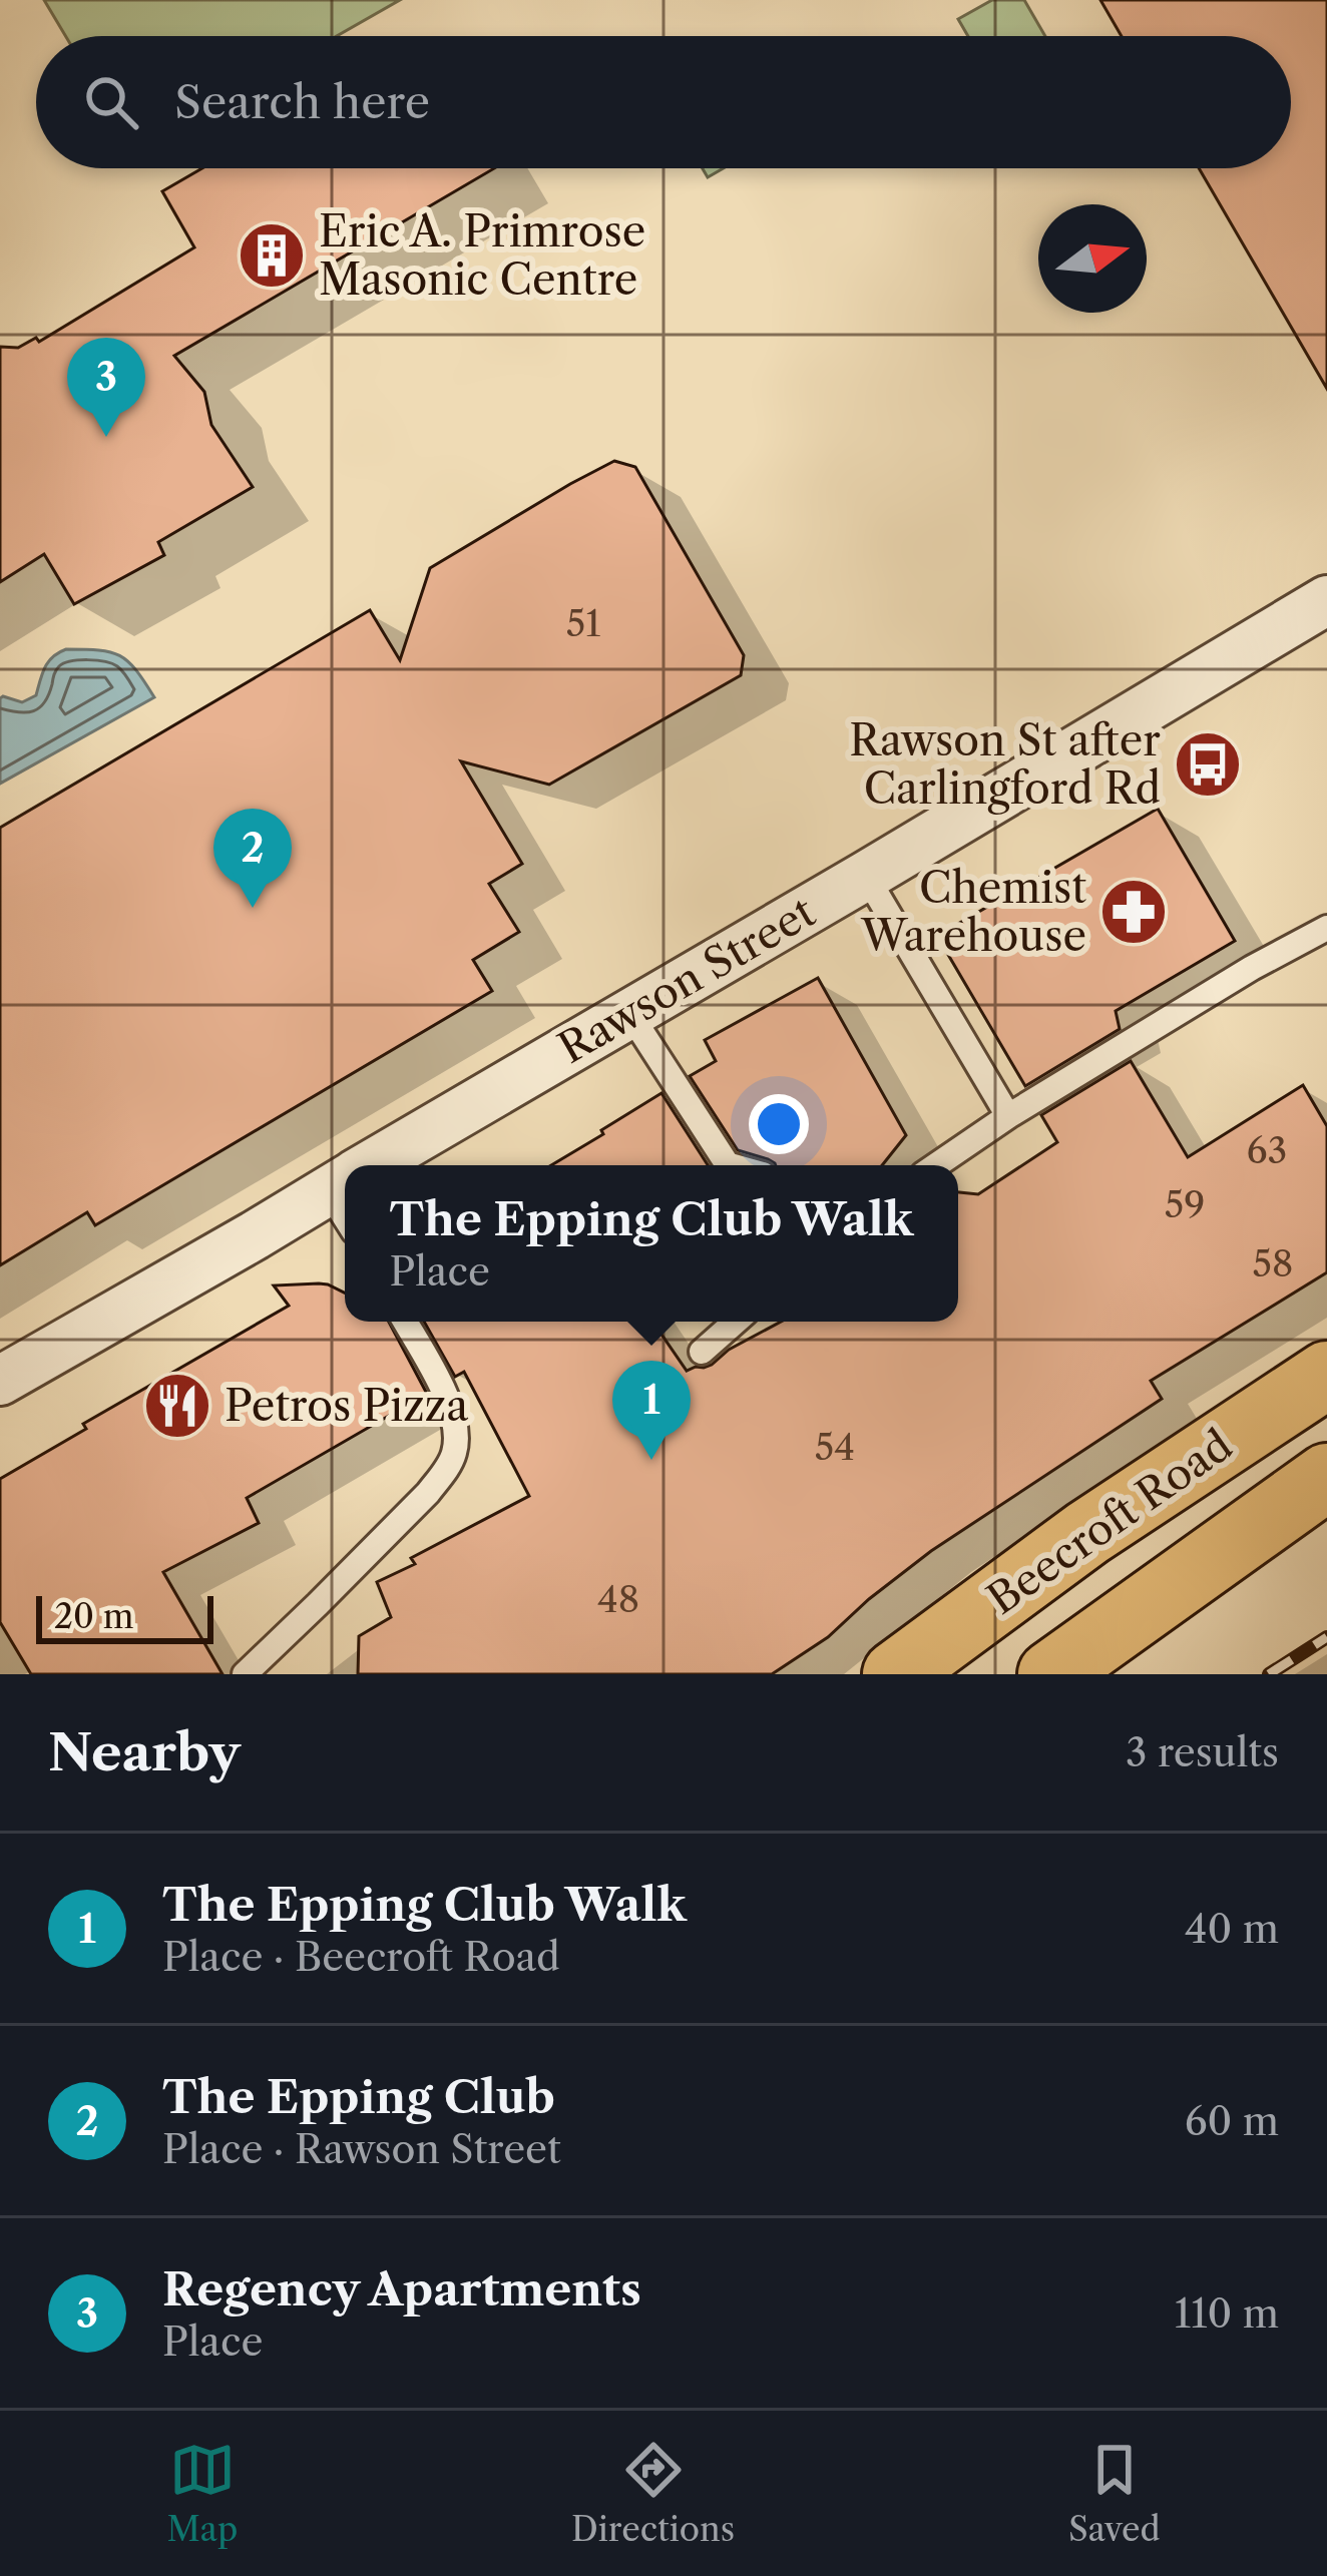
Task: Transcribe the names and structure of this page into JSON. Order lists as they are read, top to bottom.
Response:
{
  "streets": {
    "main road": ["Beecroft Road"],
    "street": ["Rawson Street"]
  },
  "places": {
    "building": ["Eric A. Primrose Masonic Centre"],
    "bus stop": ["Rawson St after Carlingford Rd"],
    "pharmacy": ["Chemist Warehouse"],
    "restaurant": ["Petros Pizza"]
  },
  "house_numbers": [
    "51",
    "63",
    "59",
    "58",
    "54",
    "48"
  ],
  "scale_bar": "20 m",
  "north": "right",
  "page": {
    "search": "Search here",
    "pins": ["3", "2", "1"],
    "popup": ["The Epping Club Walk", "Place"],
    "scale": "20 m",
    "heading": ["Nearby", "3 results"],
    "list": [
      {
        "mark": "1",
        "name": "The Epping Club Walk",
        "note": "Place · Beecroft Road",
        "value": "40 m"
      },
      {
        "mark": "2",
        "name": "The Epping Club",
        "note": "Place · Rawson Street",
        "value": "60 m"
      },
      {
        "mark": "3",
        "name": "Regency Apartments",
        "note": "Place",
        "value": "110 m"
      }
    ],
    "nav": ["Map", "Directions", "Saved"]
  }
}
